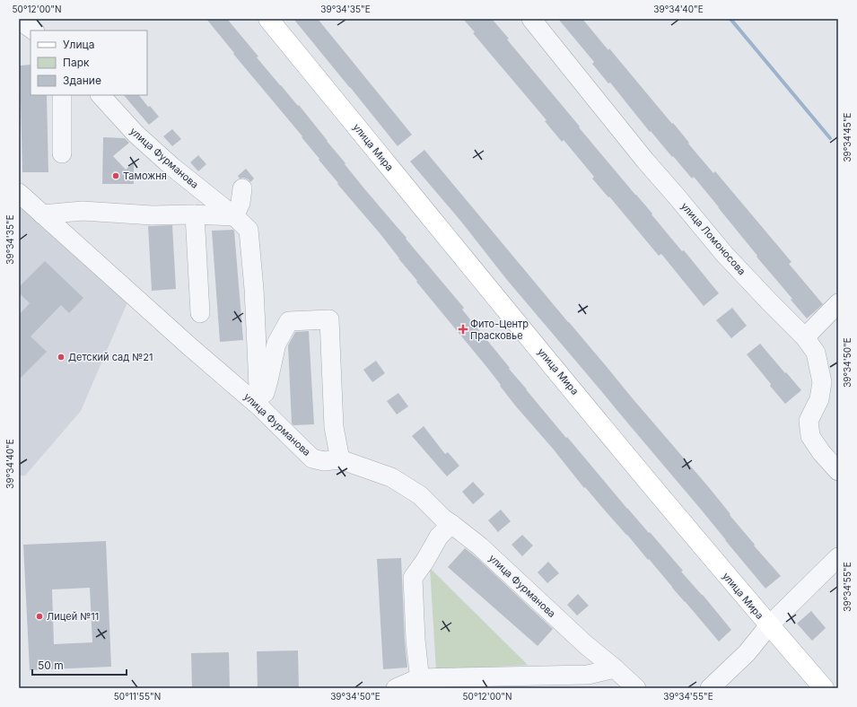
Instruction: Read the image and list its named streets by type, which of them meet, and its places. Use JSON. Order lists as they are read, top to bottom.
{
  "streets": {
    "main road": ["улица Мира"],
    "street": ["улица Фурманова", "улица Ломоносова"]
  },
  "places": {
    "other": ["Таможня", "Детский сад №21", "Лицей №11"],
    "health": ["Фито-Центр Прасковье"]
  },
  "legend": ["Улица", "Парк", "Здание"],
  "scale_bar": "50 m",
  "coordinates": [
    "50°12'00\"N",
    "39°34'35\"E",
    "39°34'40\"E",
    "39°34'45\"E",
    "39°34'50\"E",
    "39°34'55\"E",
    "50°11'55\"N"
  ]
}
